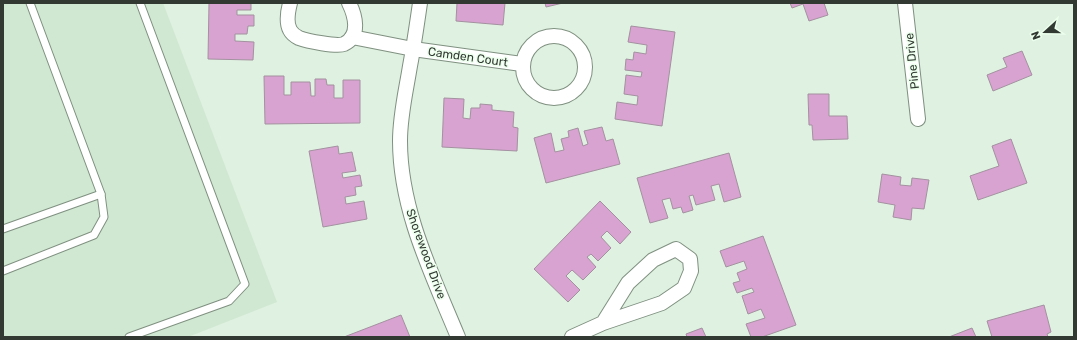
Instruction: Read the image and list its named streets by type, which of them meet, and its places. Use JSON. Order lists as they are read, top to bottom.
{
  "streets": {
    "street": ["Camden Court", "Pine Drive", "Shorewood Drive"]
  },
  "crossings": [
    ["Camden Court", "Shorewood Drive"]
  ],
  "north": "left"
}
